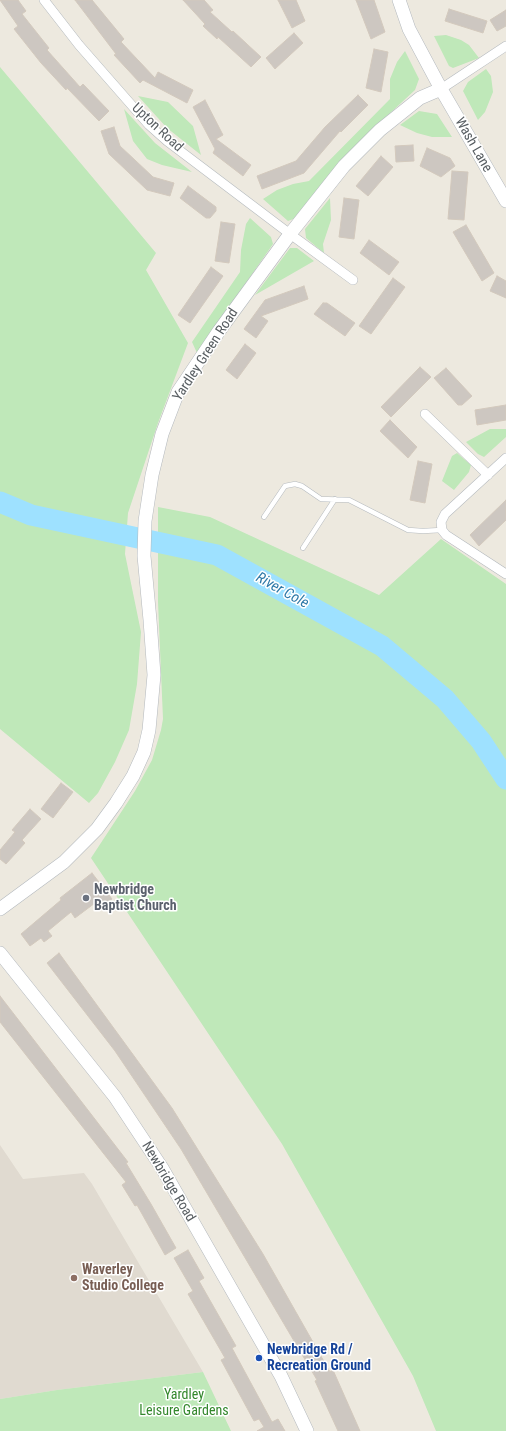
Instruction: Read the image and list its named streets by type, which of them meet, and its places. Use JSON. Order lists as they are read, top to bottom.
{
  "streets": {
    "street": [
      "Upton Road",
      "Wash Lane",
      "Yardley Green Road",
      "Newbridge Road"
    ]
  },
  "crossings": [
    ["Upton Road", "Yardley Green Road"],
    ["Wash Lane", "Yardley Green Road"]
  ],
  "water": ["River Cole"],
  "parks": ["Yardley Leisure Gardens"],
  "places": ["Newbridge Baptist Church", "Waverley Studio College", "Newbridge Rd / Recreation Ground"]
}
